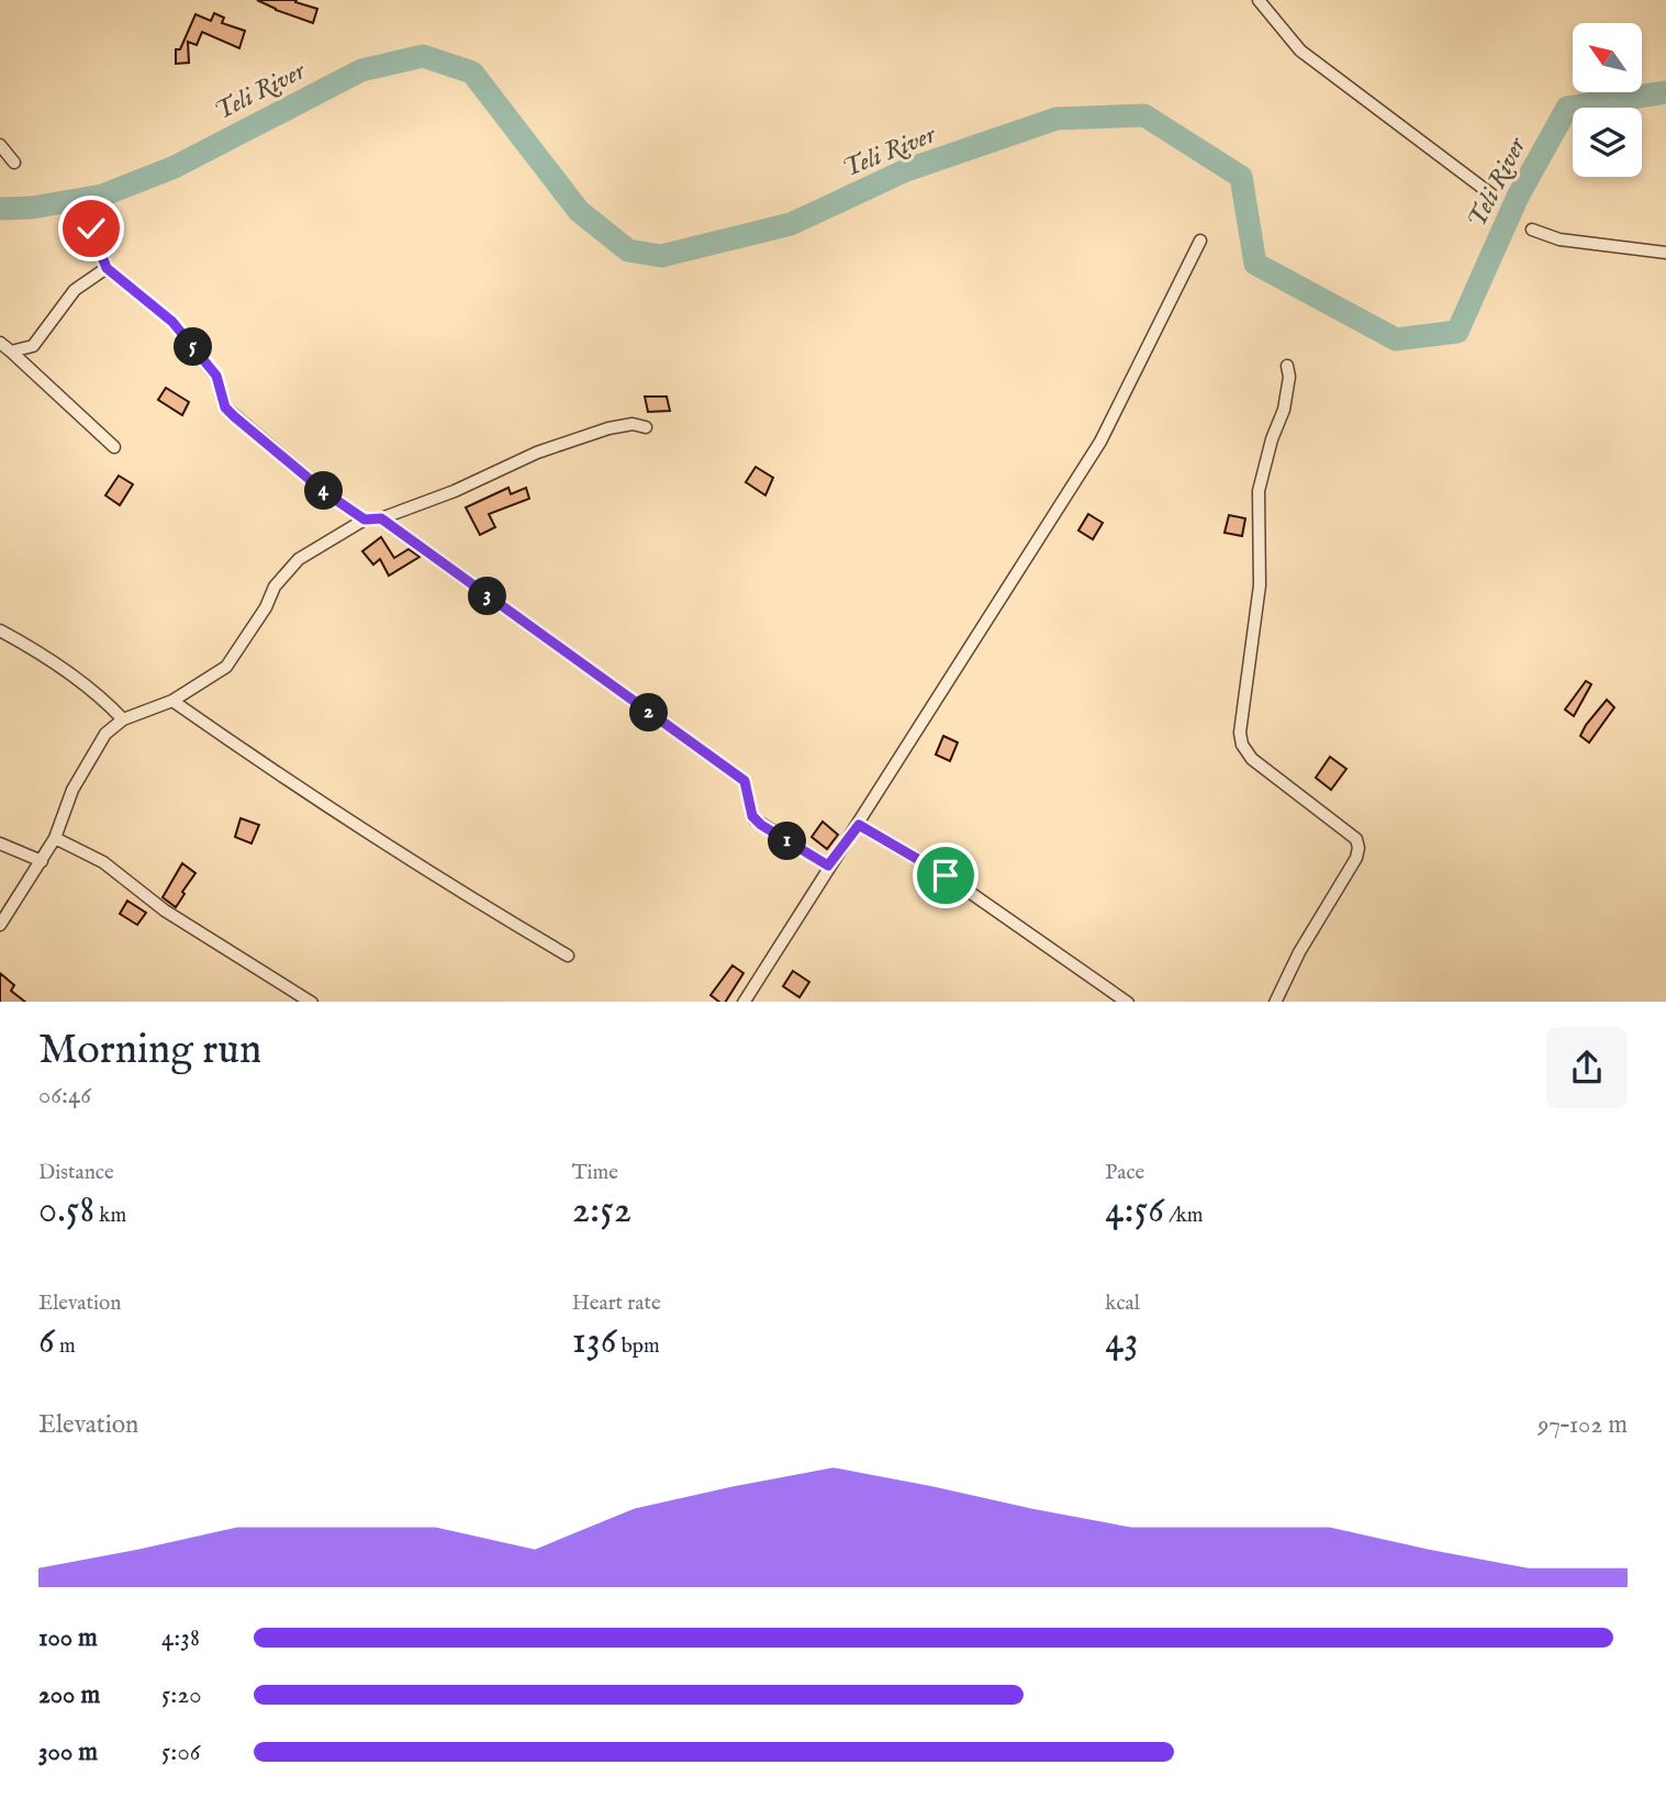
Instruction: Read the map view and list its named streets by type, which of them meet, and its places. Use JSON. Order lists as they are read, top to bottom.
{
  "water": ["Teli River"],
  "north": "top left",
  "page": {
    "pins": [
      "5",
      "4",
      "3",
      "2",
      "1"
    ],
    "heading": ["Morning run", "06:46"],
    "stats": [
      ["Distance", "0.58 km"],
      ["Time", "2:52"],
      ["Pace", "4:56 /km"],
      ["Elevation", "6 m"],
      ["Heart rate", "136 bpm"],
      ["kcal", "43"]
    ],
    "chart": ["Elevation", "97–102 m"],
    "list": [
      {
        "name": "100 m",
        "note": "4:38"
      },
      {
        "name": "200 m",
        "note": "5:20"
      },
      {
        "name": "300 m",
        "note": "5:06"
      }
    ]
  }
}
